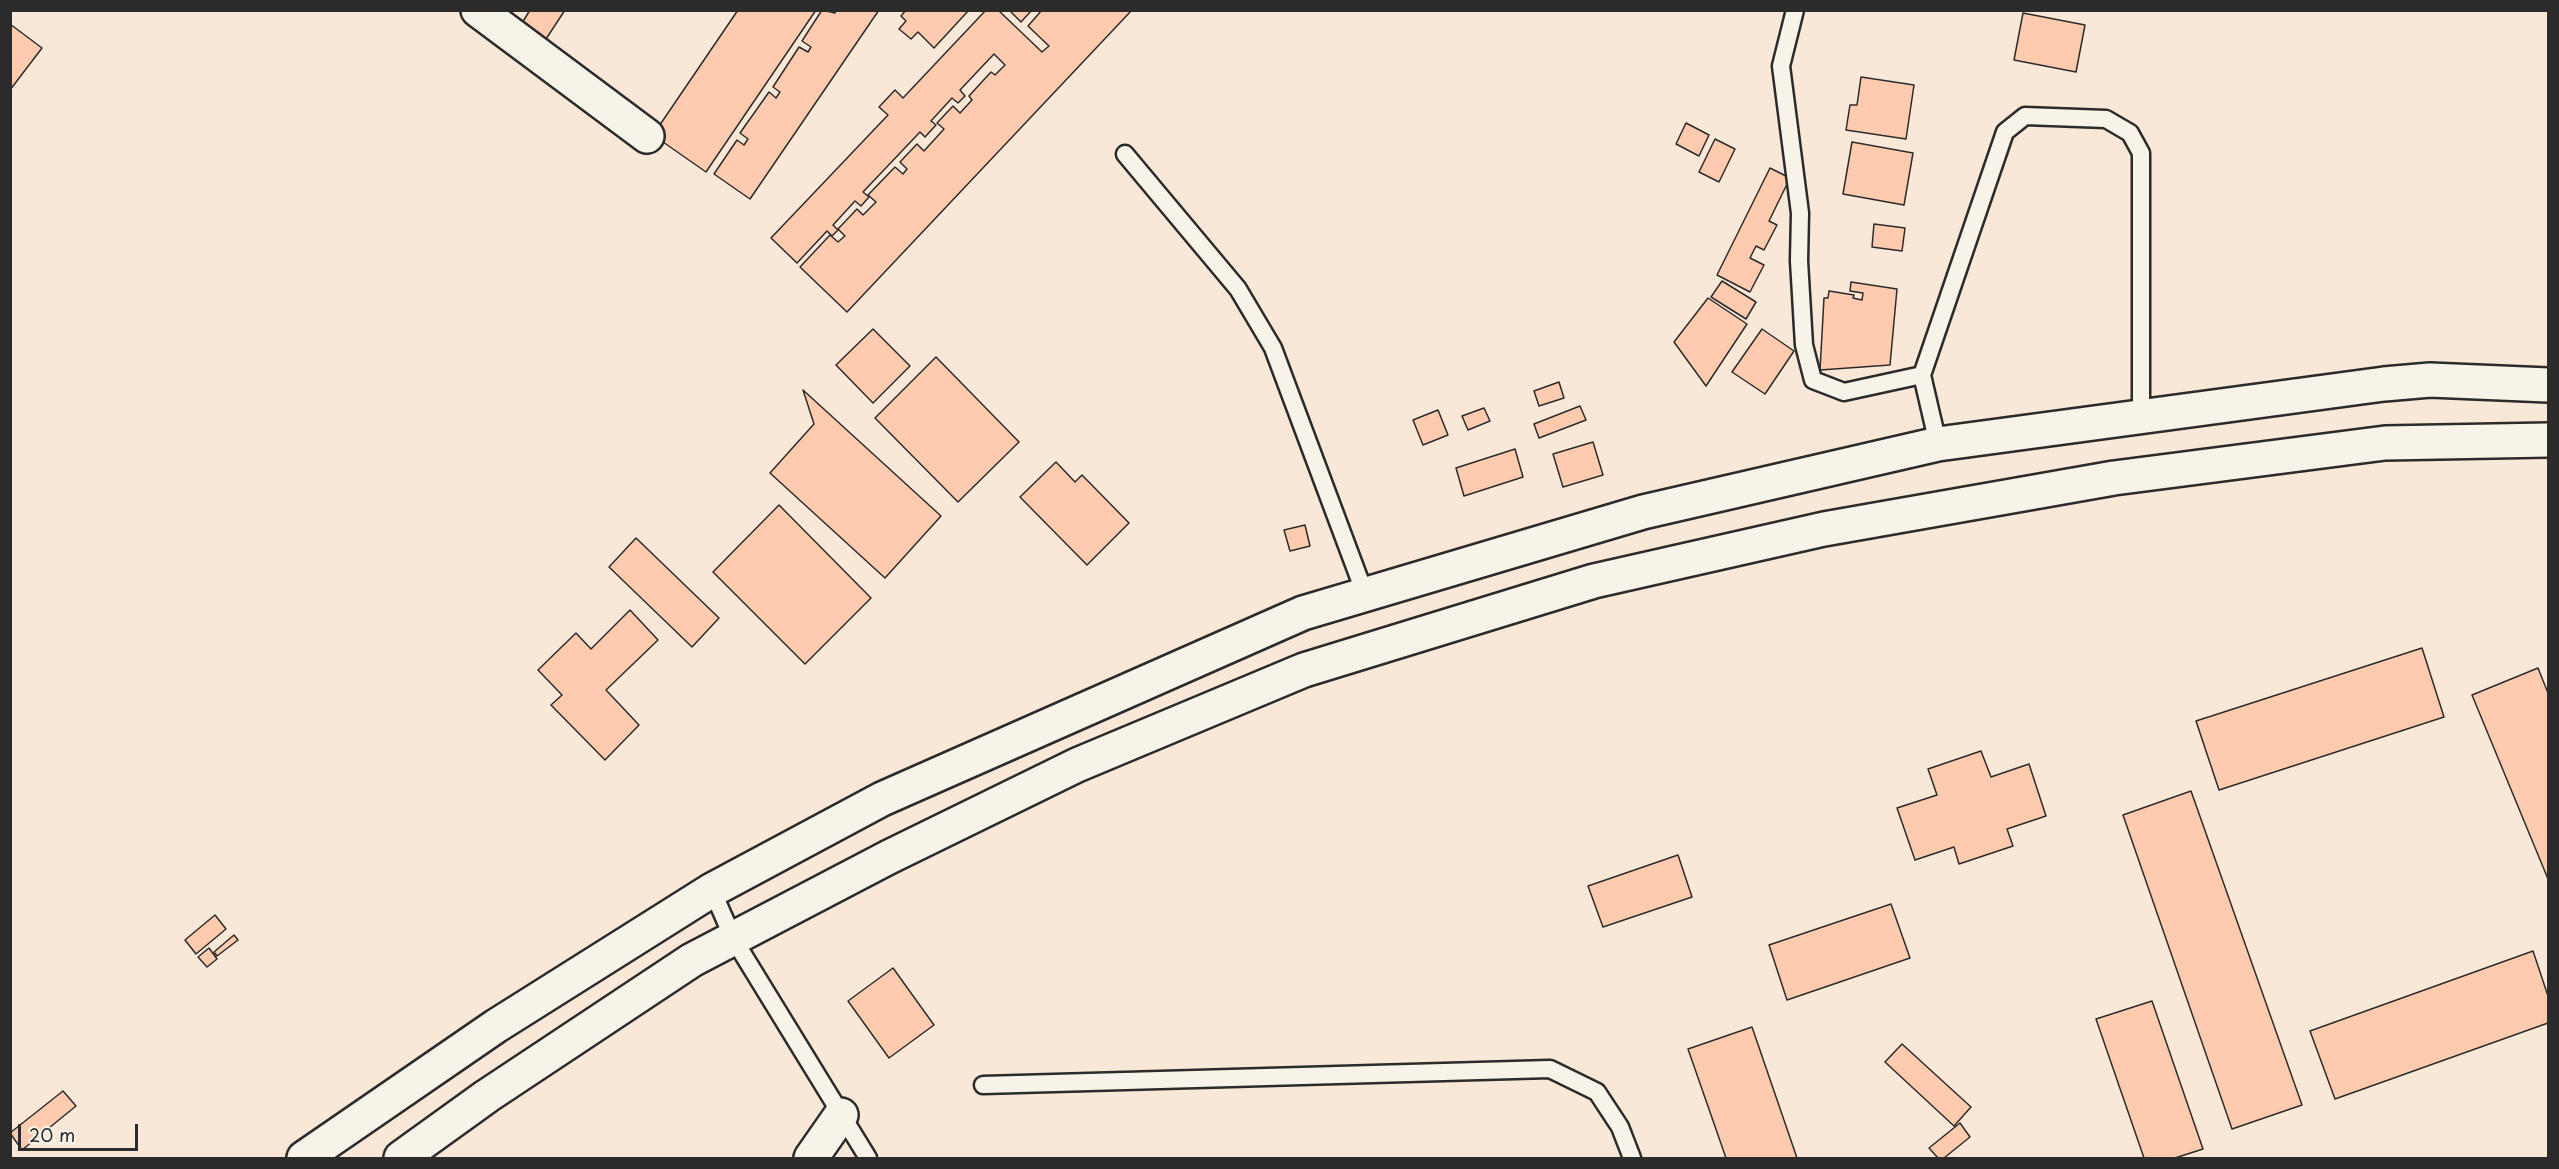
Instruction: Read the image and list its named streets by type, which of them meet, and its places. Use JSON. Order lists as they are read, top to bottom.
{
  "scale_bar": "20 m"
}
